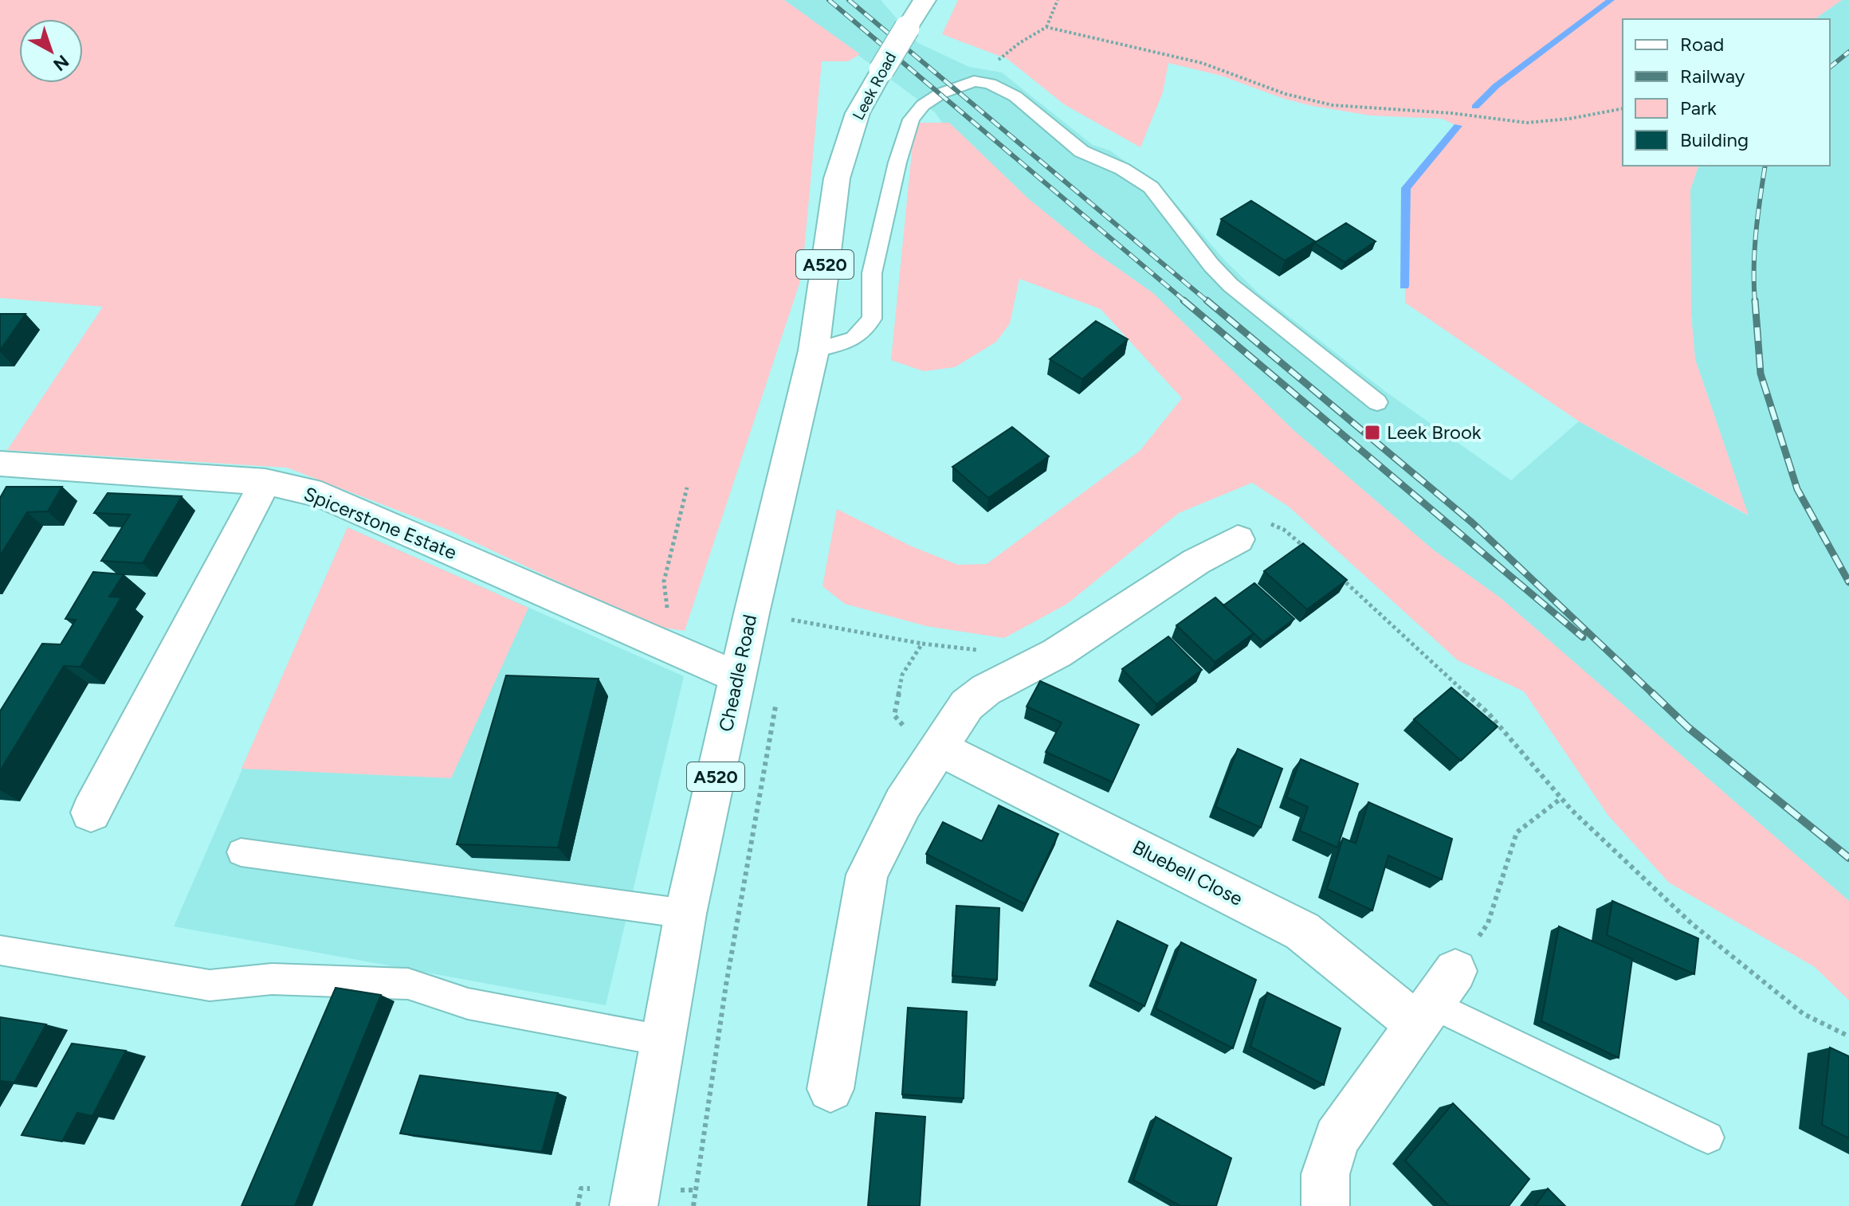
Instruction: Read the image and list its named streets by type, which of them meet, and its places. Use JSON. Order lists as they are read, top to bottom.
{
  "streets": {
    "main road": [
      "Leek Road",
      "A520",
      "Spicerstone Estate",
      "Cheadle Road",
      "Bluebell Close"
    ]
  },
  "crossings": [
    ["Leek Road", "Cheadle Road"],
    ["Spicerstone Estate", "Cheadle Road"]
  ],
  "places": {
    "transit": ["Leek Brook"]
  },
  "legend": [
    "Road",
    "Railway",
    "Park",
    "Building"
  ],
  "north": "bottom right"
}
